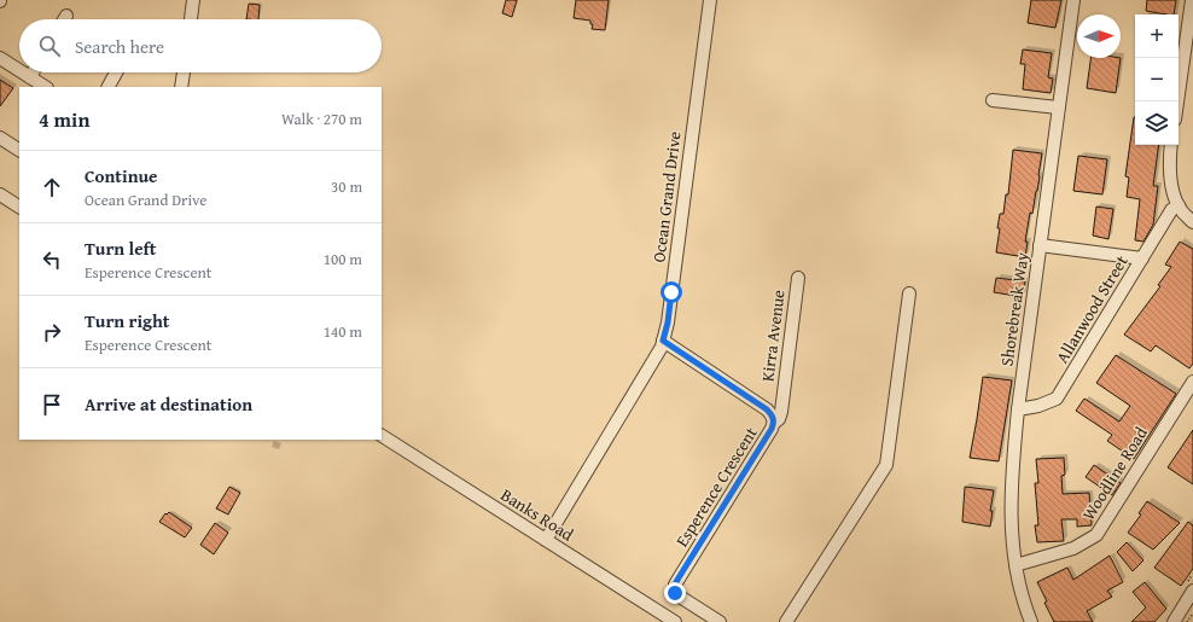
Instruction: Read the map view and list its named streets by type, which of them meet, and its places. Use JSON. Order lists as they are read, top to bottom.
{
  "streets": {
    "street": [
      "Ocean Grand Drive",
      "Shorebreak Way",
      "Allanwood Street",
      "Kirra Avenue",
      "Woodline Road",
      "Esperence Crescent",
      "Banks Road"
    ]
  },
  "crossings": [
    ["Ocean Grand Drive", "Esperence Crescent"],
    ["Ocean Grand Drive", "Banks Road"],
    ["Shorebreak Way", "Allanwood Street"],
    ["Shorebreak Way", "Woodline Road"],
    ["Kirra Avenue", "Esperence Crescent"]
  ],
  "north": "right",
  "page": {
    "map_buttons": ["+", "−"],
    "search": "Search here",
    "heading": ["4 min", "Walk · 270 m"],
    "list": [
      ["Continue", "Ocean Grand Drive", "30 m"],
      ["Turn left", "Esperence Crescent", "100 m"],
      ["Turn right", "Esperence Crescent", "140 m"],
      "Arrive at destination"
    ]
  }
}
